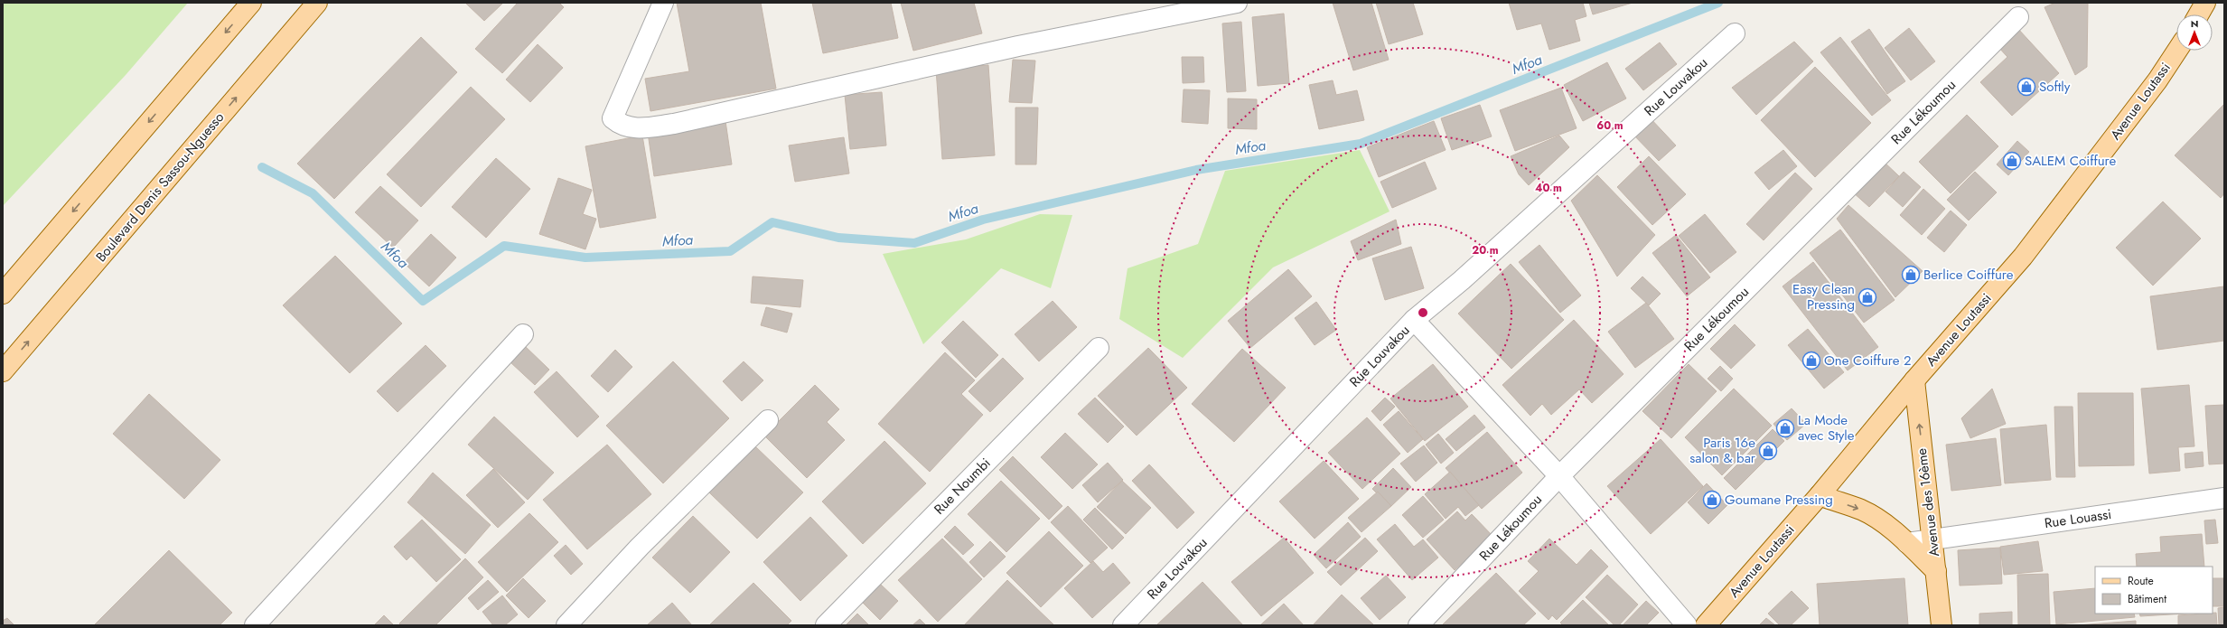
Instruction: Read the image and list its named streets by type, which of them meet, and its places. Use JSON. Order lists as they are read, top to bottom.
{
  "streets": {
    "main road": ["Avenue Loutassi", "Boulevard Denis Sassou-Nguesso", "Avenue des 16ème"],
    "street": [
      "Rue Louvakou",
      "Rue Lékoumou",
      "Rue Noumbi",
      "Rue Louassi"
    ]
  },
  "crossings": [
    ["Avenue Loutassi", "Avenue des 16ème"],
    ["Avenue des 16ème", "Rue Louassi"]
  ],
  "one_way": ["Avenue des 16ème"],
  "water": ["Mfoa"],
  "places": {
    "shop": [
      "Softly",
      "SALEM Coiffure",
      "Berlice Coiffure",
      "Easy Clean Pressing",
      "One Coiffure 2",
      "La Mode avec Style",
      "Paris 16e salon & bar",
      "Goumane Pressing"
    ]
  },
  "legend": ["Route", "Bâtiment"],
  "north": "top",
  "rings": ["60 m", "40 m", "20 m"]
}
